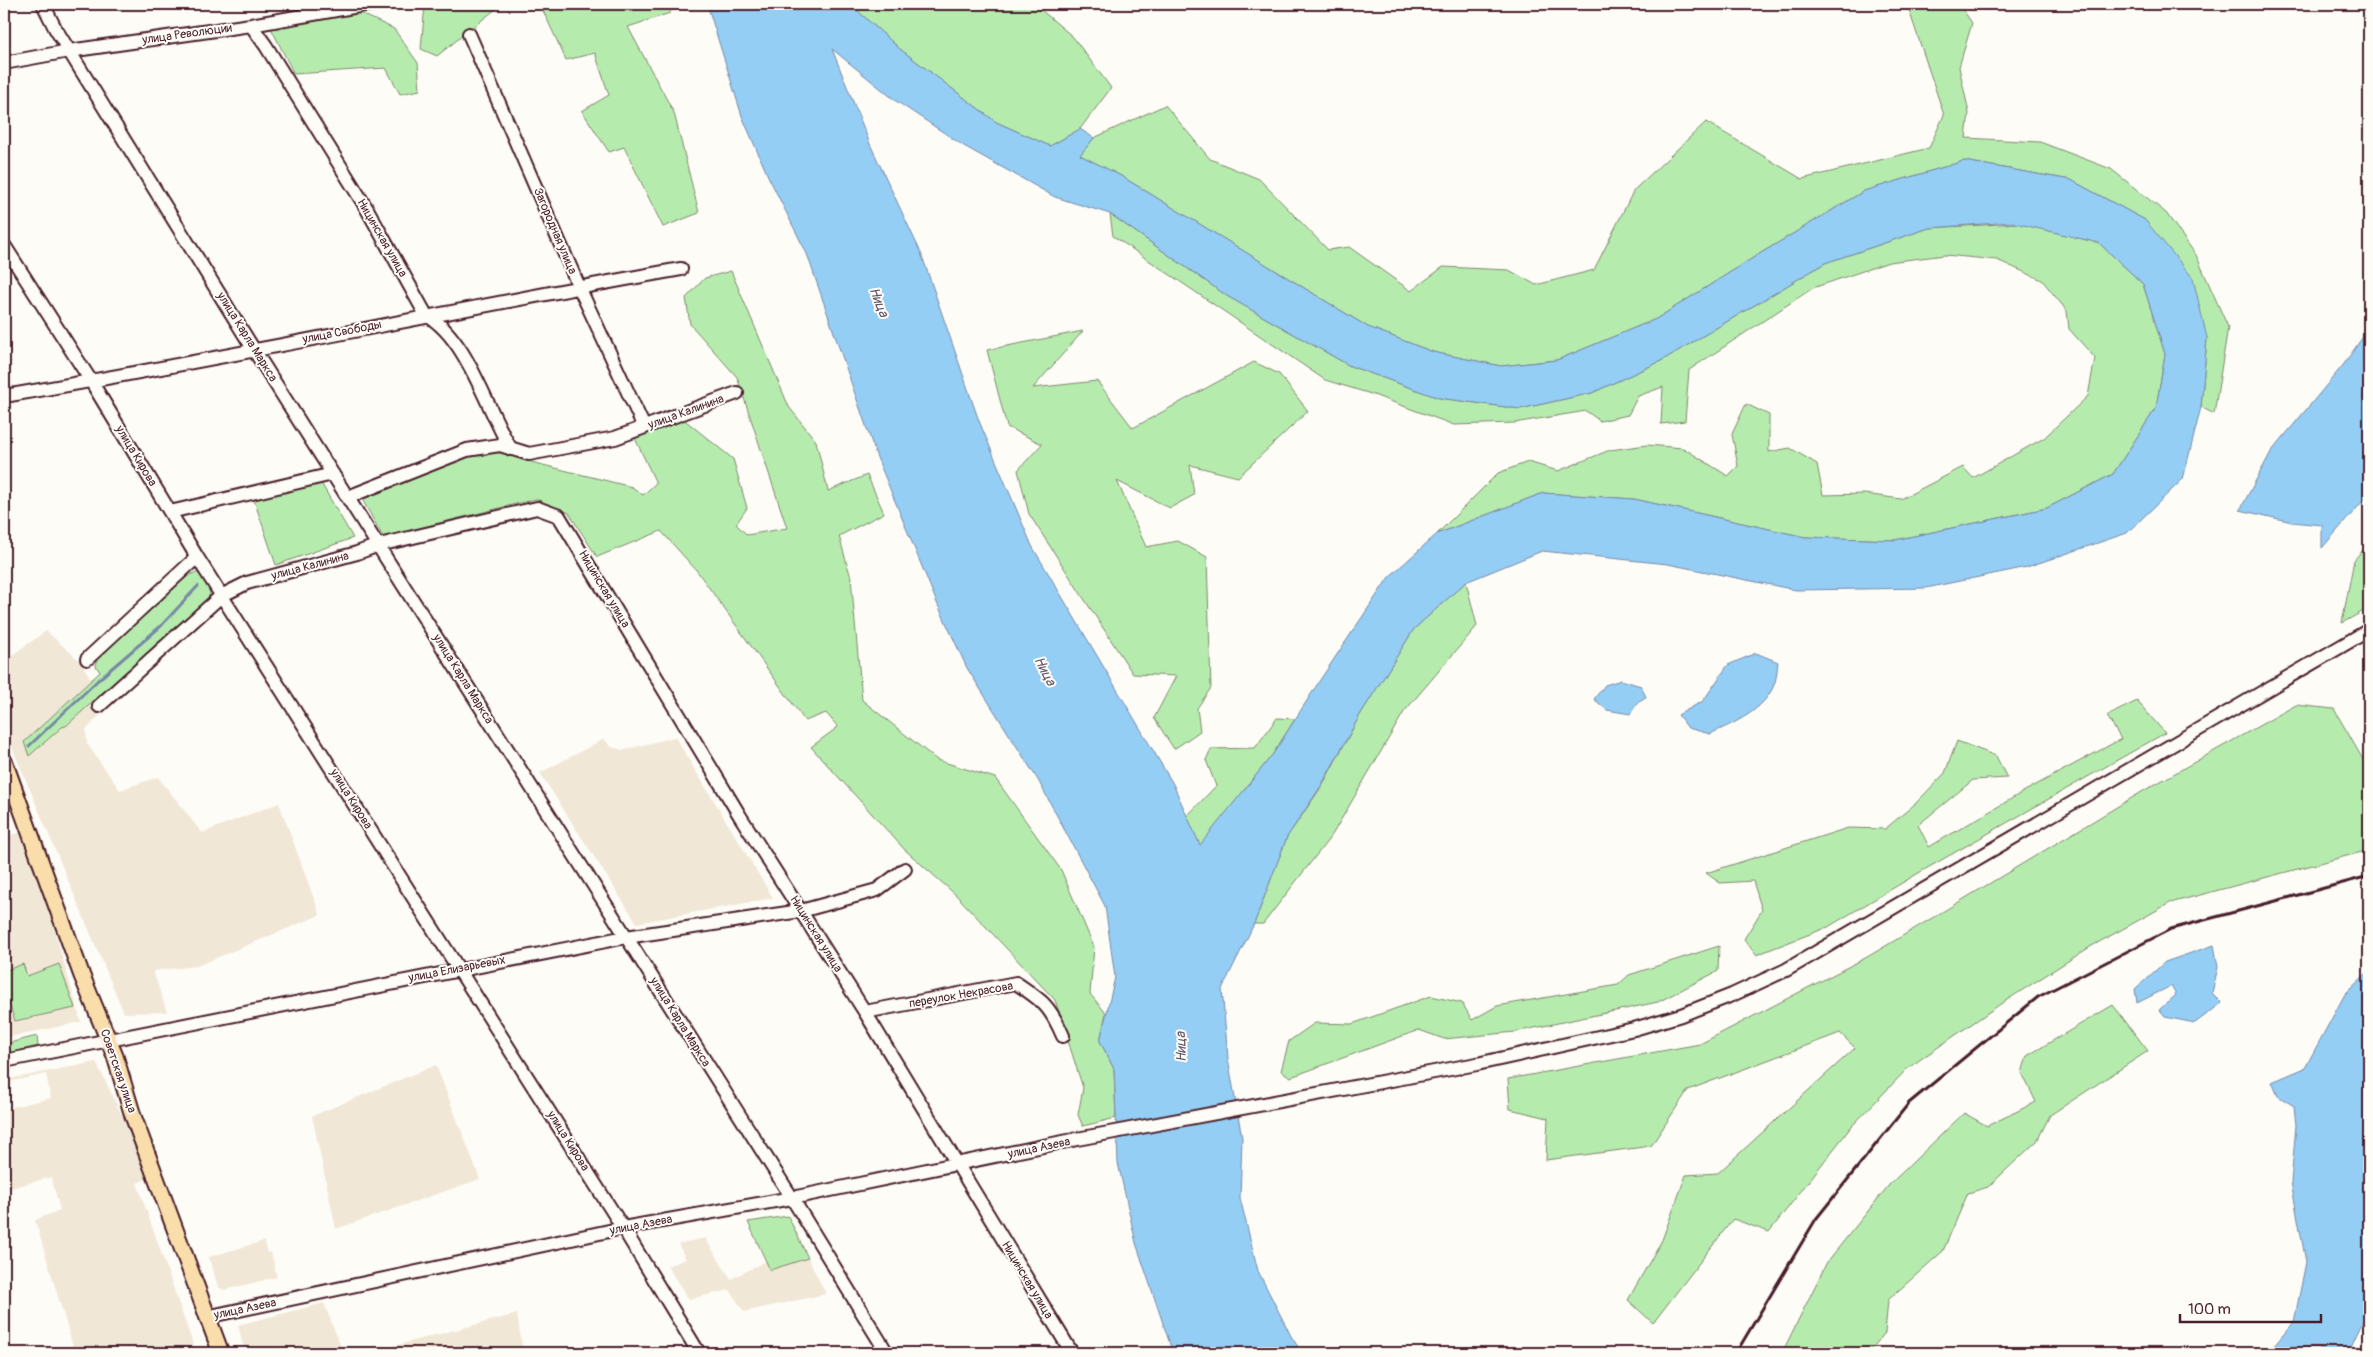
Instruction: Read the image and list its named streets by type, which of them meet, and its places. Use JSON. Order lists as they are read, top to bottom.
{
  "streets": {
    "main road": ["Советская улица"],
    "street": [
      "улица Революции",
      "Загородная улица",
      "Ницинская улица",
      "улица Свободы",
      "улица Карла Маркса",
      "улица Калинина",
      "улица Кирова",
      "улица Елизарьевых",
      "переулок Некрасова",
      "улица Азева"
    ]
  },
  "crossings": [
    ["улица Революции", "Ницинская улица"],
    ["улица Революции", "улица Карла Маркса"],
    ["Загородная улица", "улица Свободы"],
    ["Загородная улица", "улица Калинина"],
    ["Ницинская улица", "улица Свободы"],
    ["Ницинская улица", "улица Калинина"],
    ["Ницинская улица", "улица Елизарьевых"],
    ["Ницинская улица", "переулок Некрасова"],
    ["Ницинская улица", "улица Азева"],
    ["улица Свободы", "улица Карла Маркса"],
    ["улица Свободы", "улица Кирова"],
    ["улица Карла Маркса", "улица Калинина"],
    ["улица Карла Маркса", "улица Елизарьевых"],
    ["улица Карла Маркса", "улица Азева"],
    ["улица Калинина", "улица Кирова"],
    ["улица Кирова", "улица Елизарьевых"],
    ["улица Кирова", "улица Азева"],
    ["улица Елизарьевых", "Советская улица"],
    ["Советская улица", "улица Азева"]
  ],
  "water": ["Ница"],
  "scale_bar": "100 m"
}
